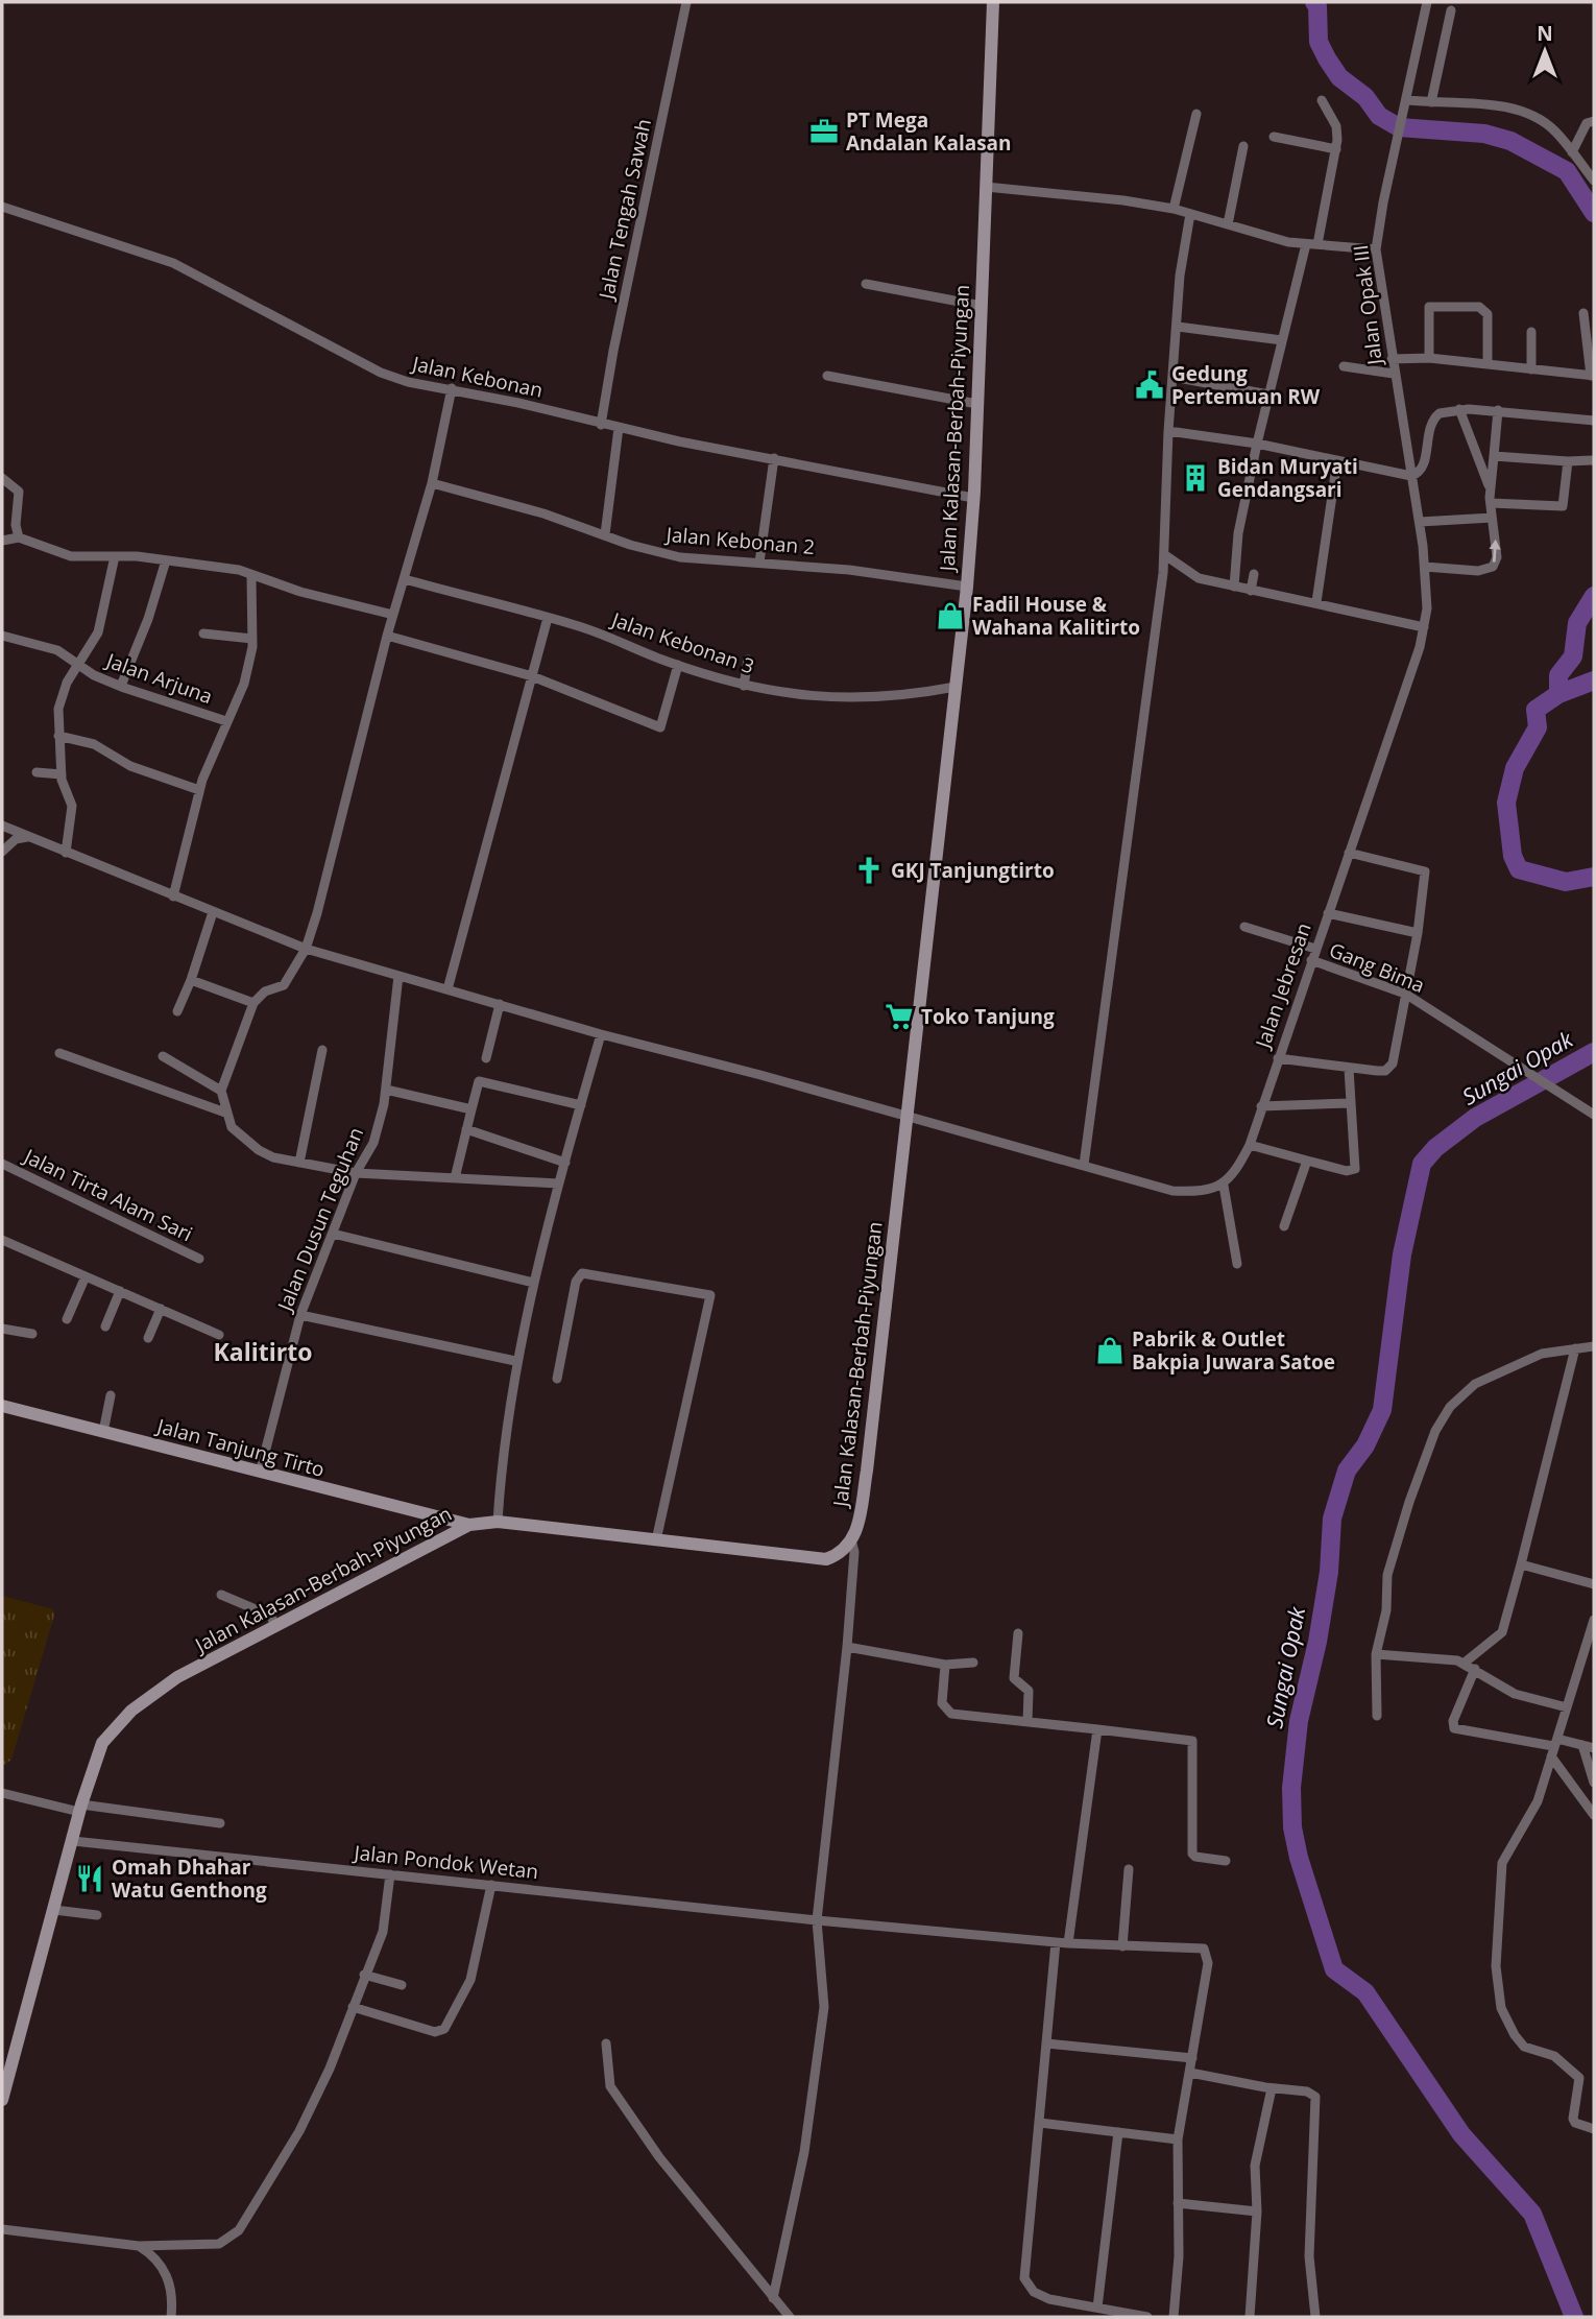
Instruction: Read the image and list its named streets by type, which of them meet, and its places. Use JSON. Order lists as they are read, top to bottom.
{
  "streets": {
    "street": [
      "Jalan Tengah Sawah",
      "Jalan Opak III",
      "Jalan Kebonan",
      "Jalan Kalasan-Berbah-Piyungan",
      "Jalan Kebonan 2",
      "Jalan Kebonan 3",
      "Jalan Arjuna",
      "Gang Bima",
      "Jalan Jebresan",
      "Jalan Tirta Alam Sari",
      "Jalan Dusun Teguhan",
      "Jalan Tanjung Tirto",
      "Jalan Pondok Wetan"
    ]
  },
  "crossings": [
    ["Jalan Tengah Sawah", "Jalan Kebonan"],
    ["Jalan Opak III", "Jalan Jebresan"],
    ["Jalan Kebonan", "Jalan Kalasan-Berbah-Piyungan"],
    ["Jalan Kalasan-Berbah-Piyungan", "Jalan Kebonan 2"],
    ["Jalan Kalasan-Berbah-Piyungan", "Jalan Kebonan 3"],
    ["Jalan Kalasan-Berbah-Piyungan", "Jalan Tanjung Tirto"],
    ["Jalan Kalasan-Berbah-Piyungan", "Jalan Pondok Wetan"],
    ["Gang Bima", "Jalan Jebresan"],
    ["Jalan Dusun Teguhan", "Jalan Tanjung Tirto"]
  ],
  "districts": ["Kalitirto"],
  "water": ["Sungai Opak"],
  "places": {
    "office": ["PT Mega Andalan Kalasan"],
    "public building": ["Gedung Pertemuan RW"],
    "building": ["Bidan Muryati Gendangsari"],
    "shop": ["Fadil House & Wahana Kalitirto", "Pabrik & Outlet Bakpia Juwara Satoe"],
    "church": ["GKJ Tanjungtirto"],
    "supermarket": ["Toko Tanjung"],
    "restaurant": ["Omah Dhahar Watu Genthong"]
  },
  "north": "top"
}
